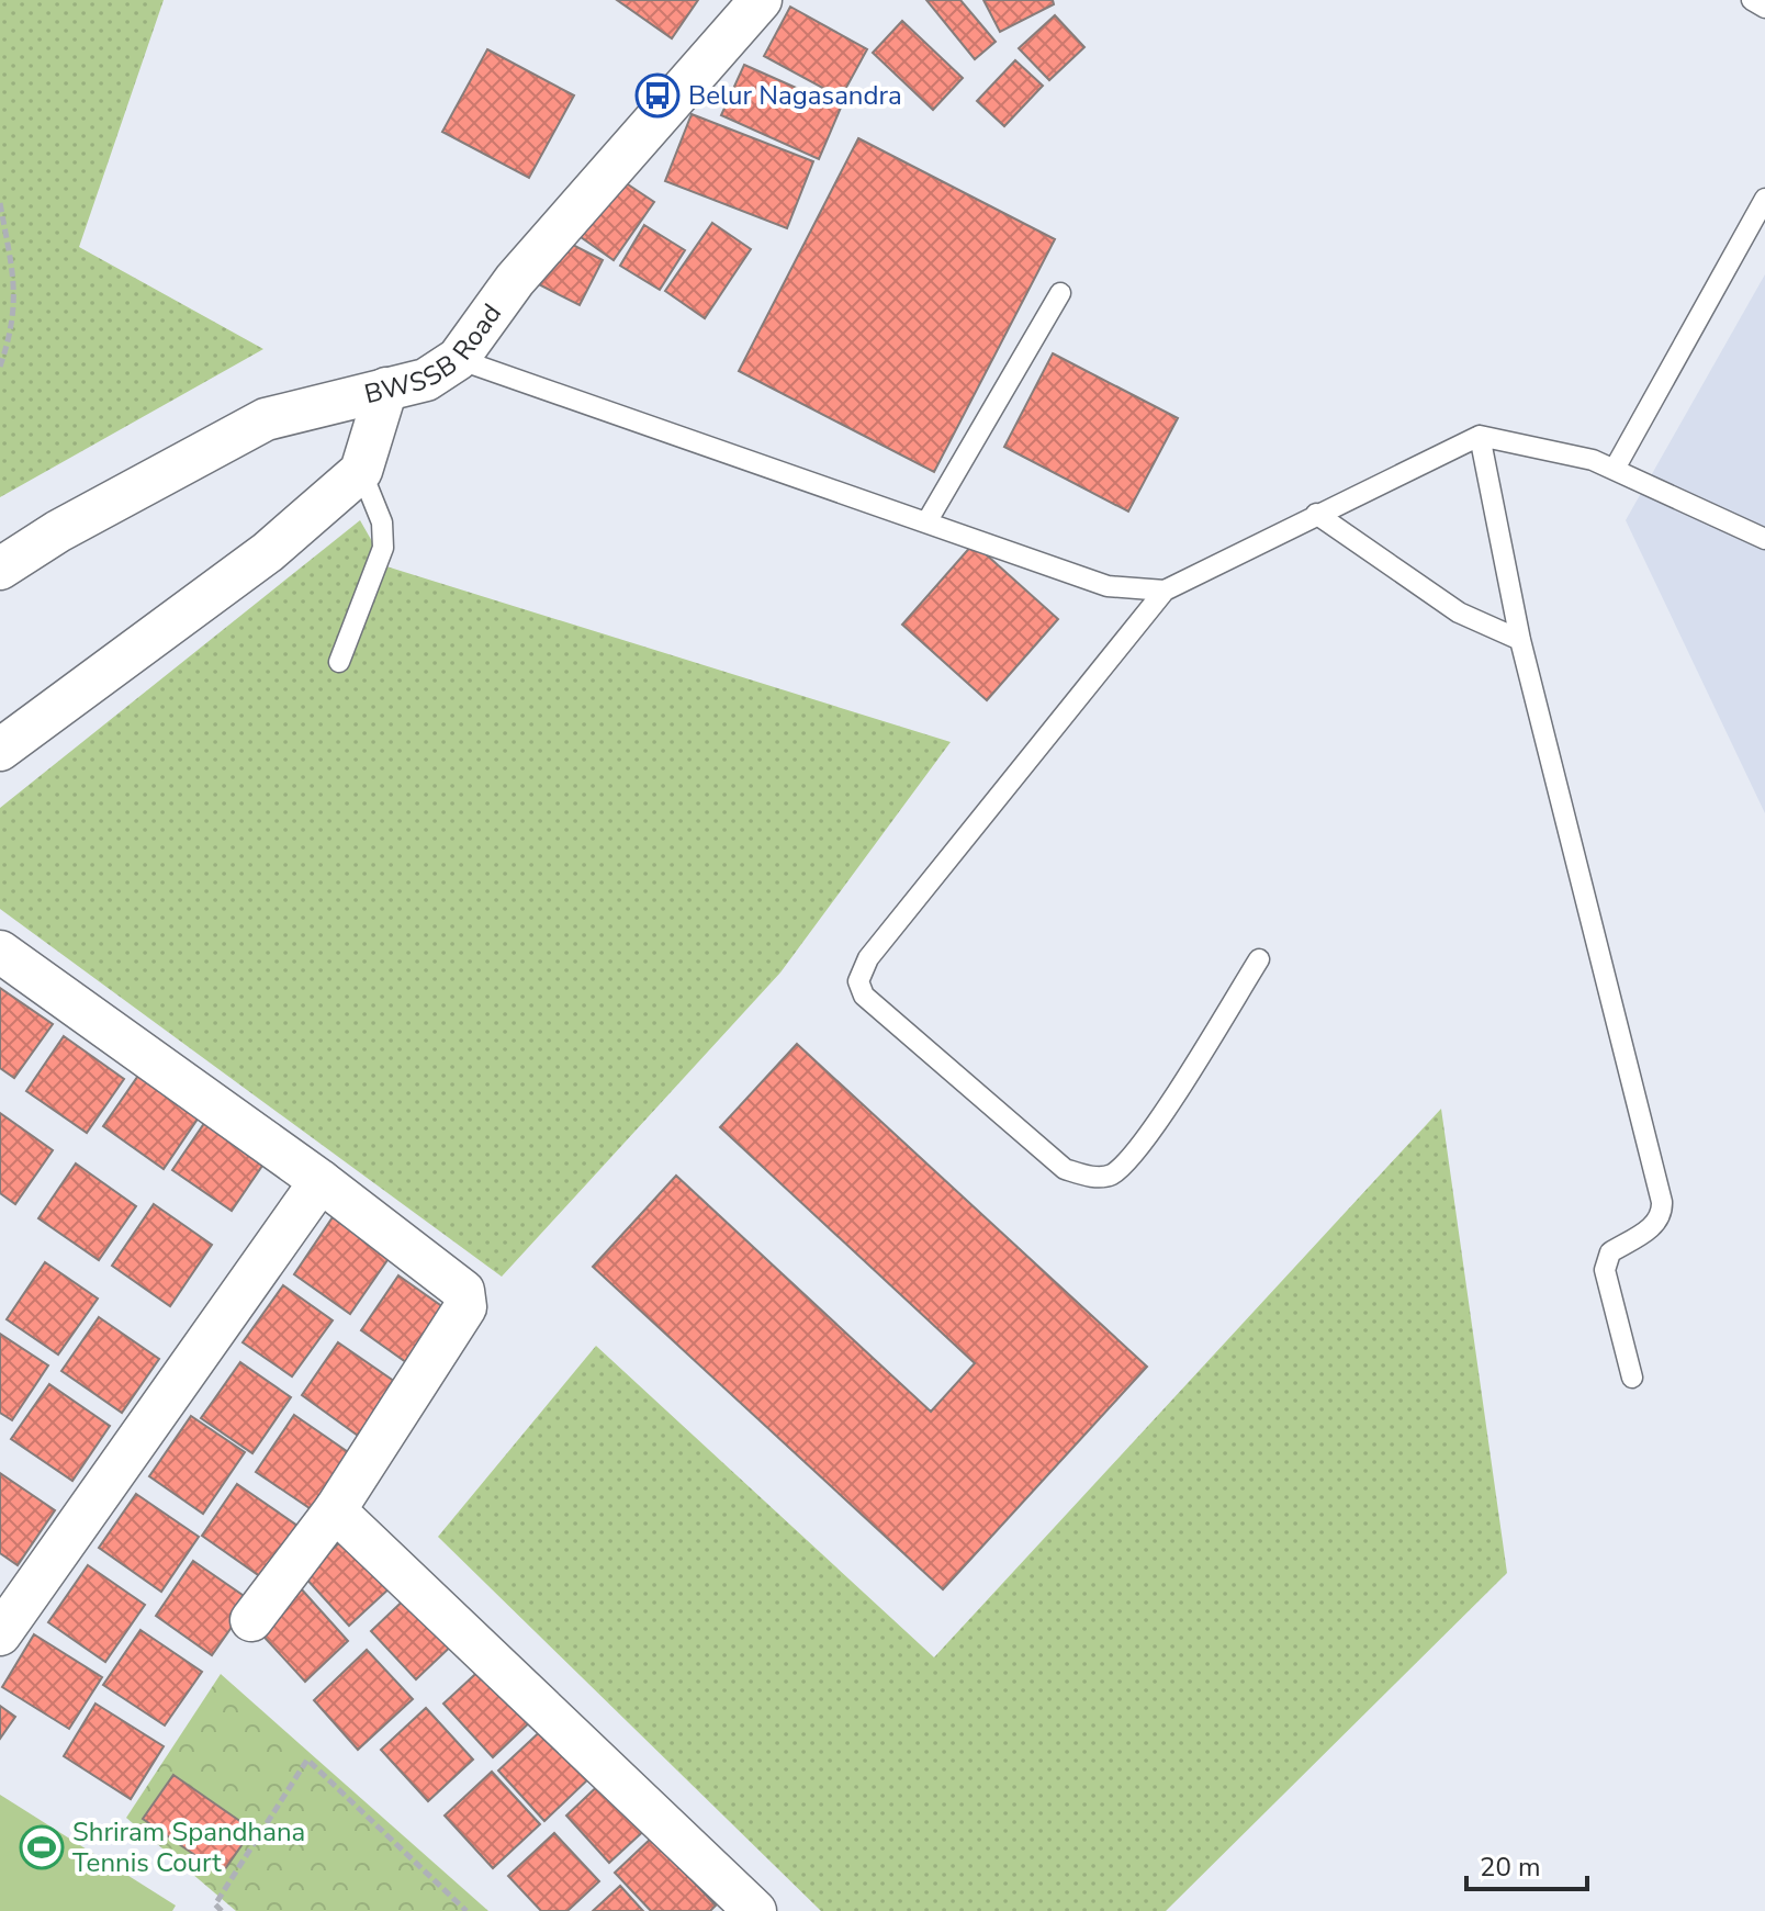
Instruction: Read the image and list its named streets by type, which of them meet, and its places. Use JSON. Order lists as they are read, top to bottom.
{
  "streets": {
    "street": ["BWSSB Road"]
  },
  "places": {
    "bus stop": ["Belur Nagasandra"],
    "sports": ["Shriram Spandhana Tennis Court"]
  },
  "scale_bar": "20 m"
}
